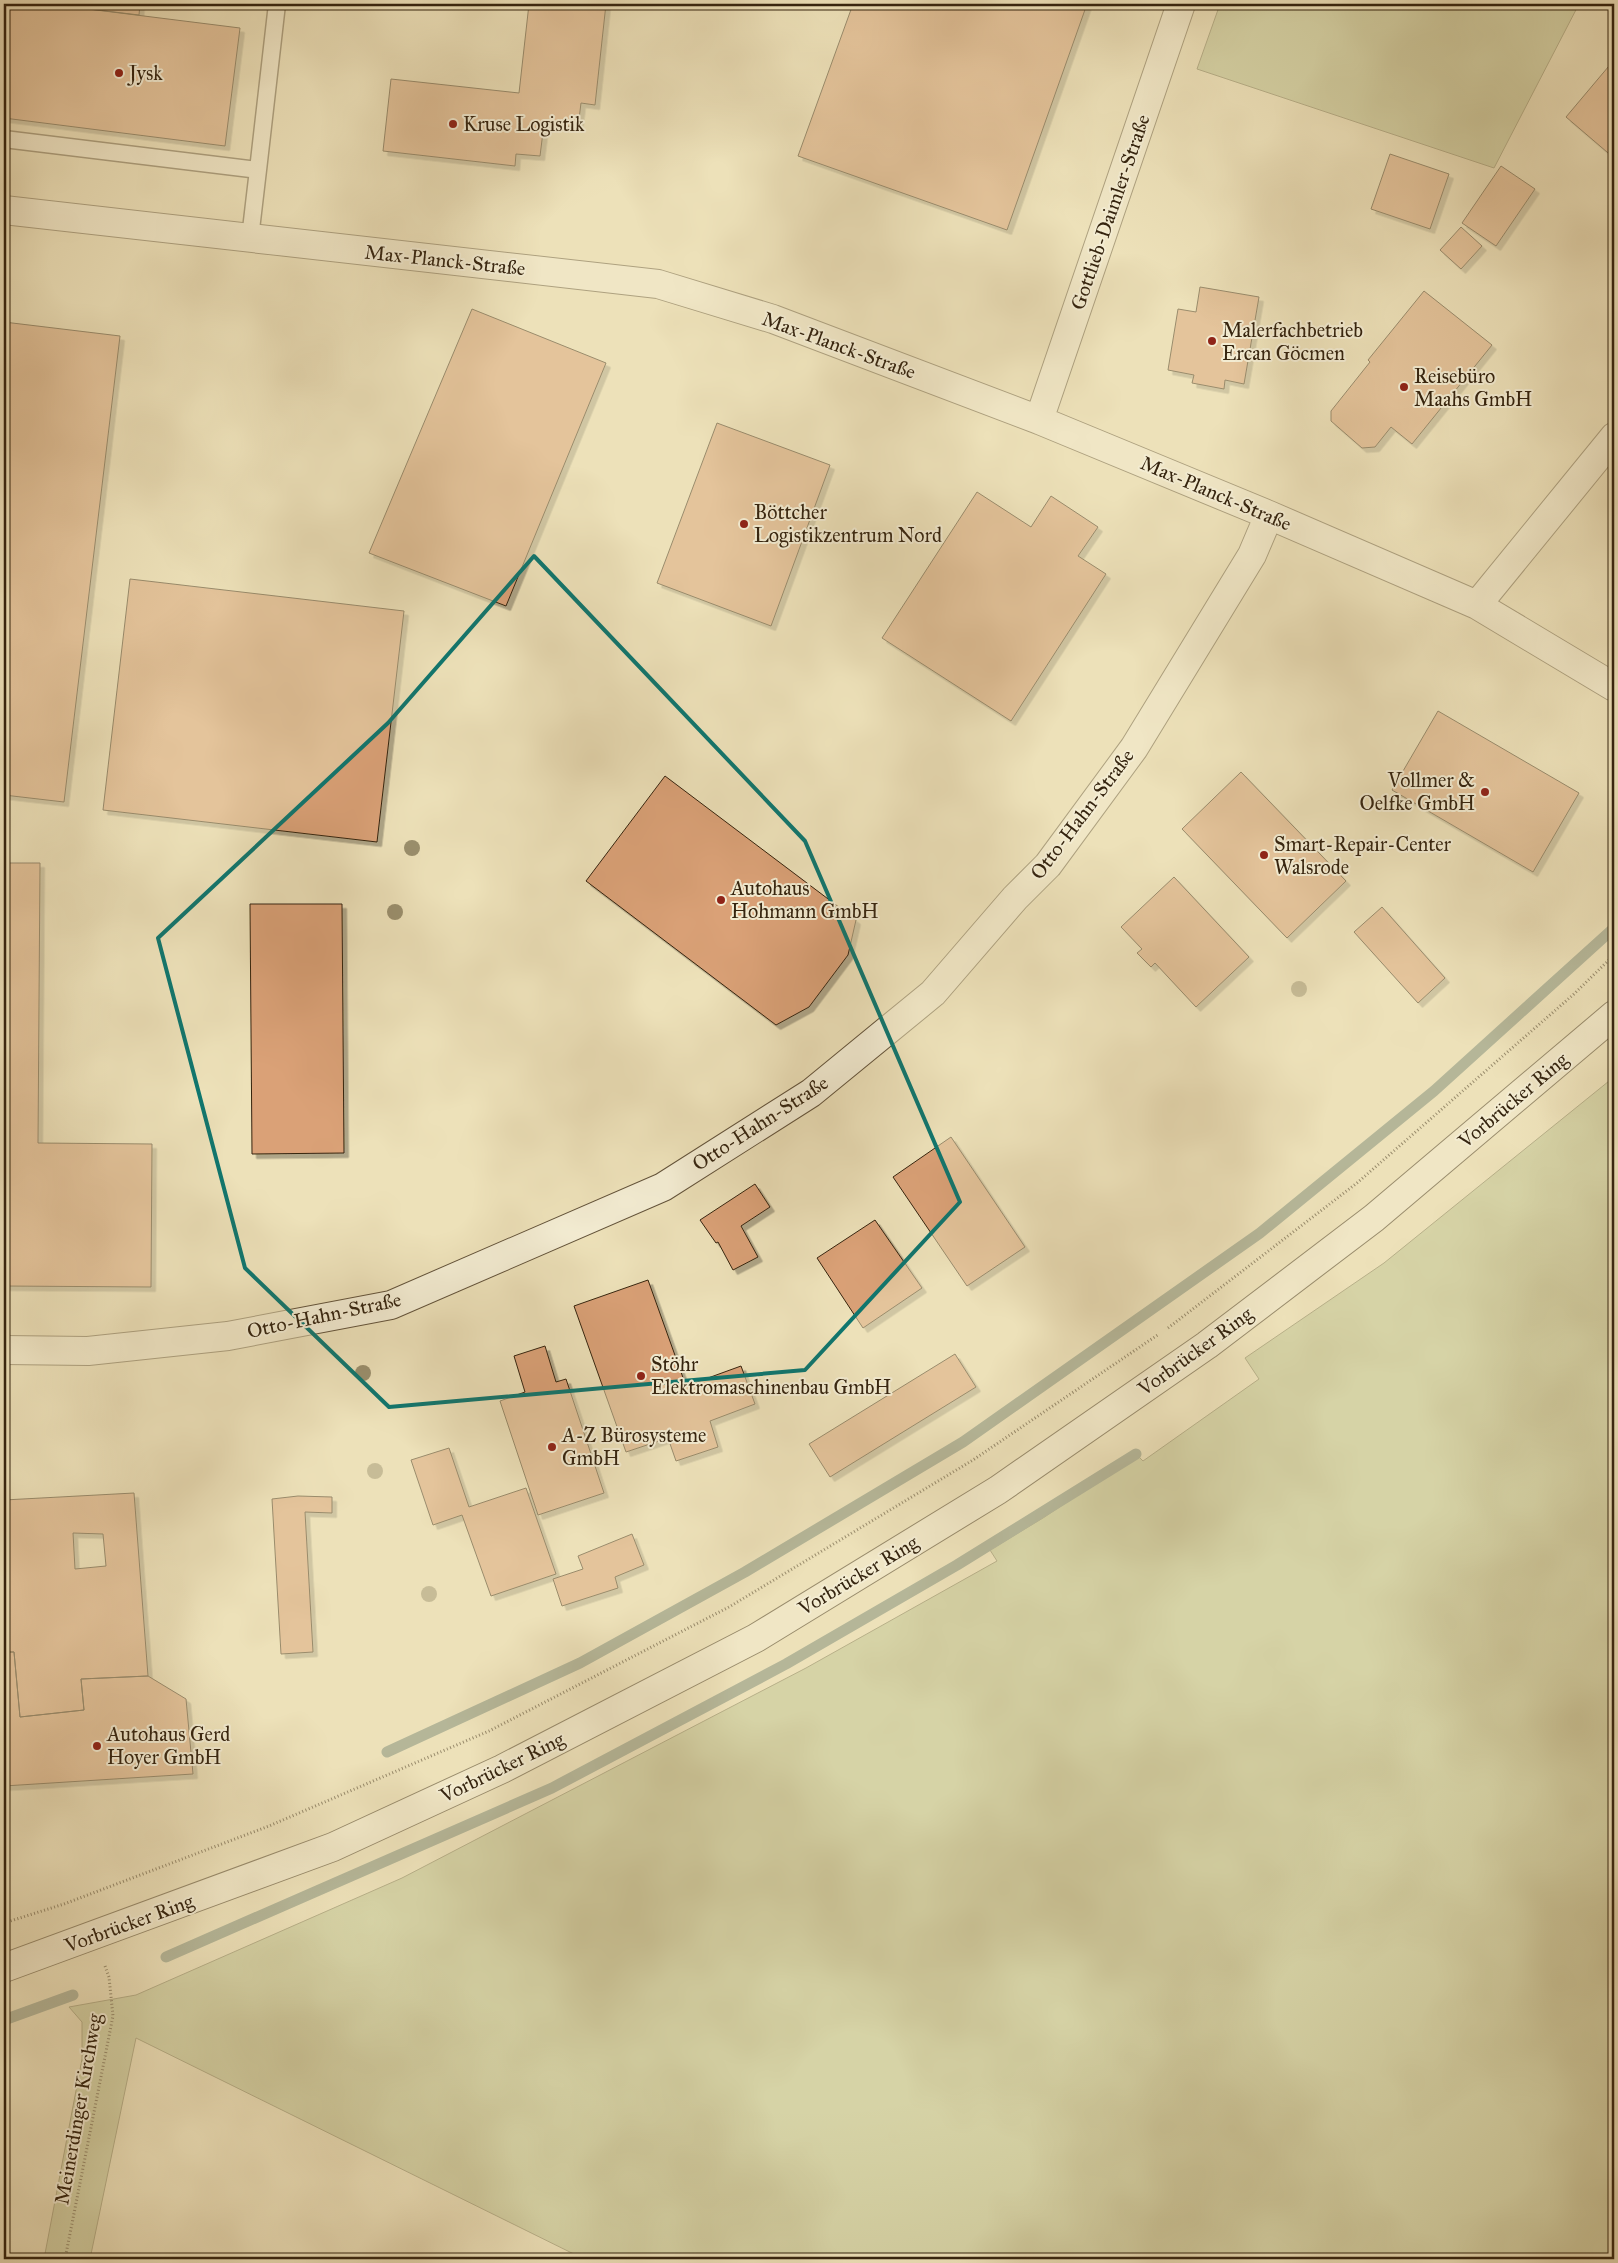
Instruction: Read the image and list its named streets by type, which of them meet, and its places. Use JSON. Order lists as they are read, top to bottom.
{
  "streets": {
    "street": [
      "Gottlieb-Daimler-Straße",
      "Max-Planck-Straße",
      "Otto-Hahn-Straße",
      "Vorbrücker Ring"
    ],
    "path": ["Meinerdinger Kirchweg"]
  },
  "crossings": [
    ["Gottlieb-Daimler-Straße", "Max-Planck-Straße"],
    ["Max-Planck-Straße", "Otto-Hahn-Straße"],
    ["Vorbrücker Ring", "Meinerdinger Kirchweg"]
  ],
  "places": [
    "Jysk",
    "Kruse Logistik",
    "Malerfachbetrieb Ercan Göcmen",
    "Reisebüro Maahs GmbH",
    "Böttcher Logistikzentrum Nord",
    "Vollmer & Oelfke GmbH",
    "Smart-Repair-Center Walsrode",
    "Autohaus Hohmann GmbH",
    "Stöhr Elektromaschinenbau GmbH",
    "A-Z Bürosysteme GmbH",
    "Autohaus Gerd Hoyer GmbH"
  ]
}
